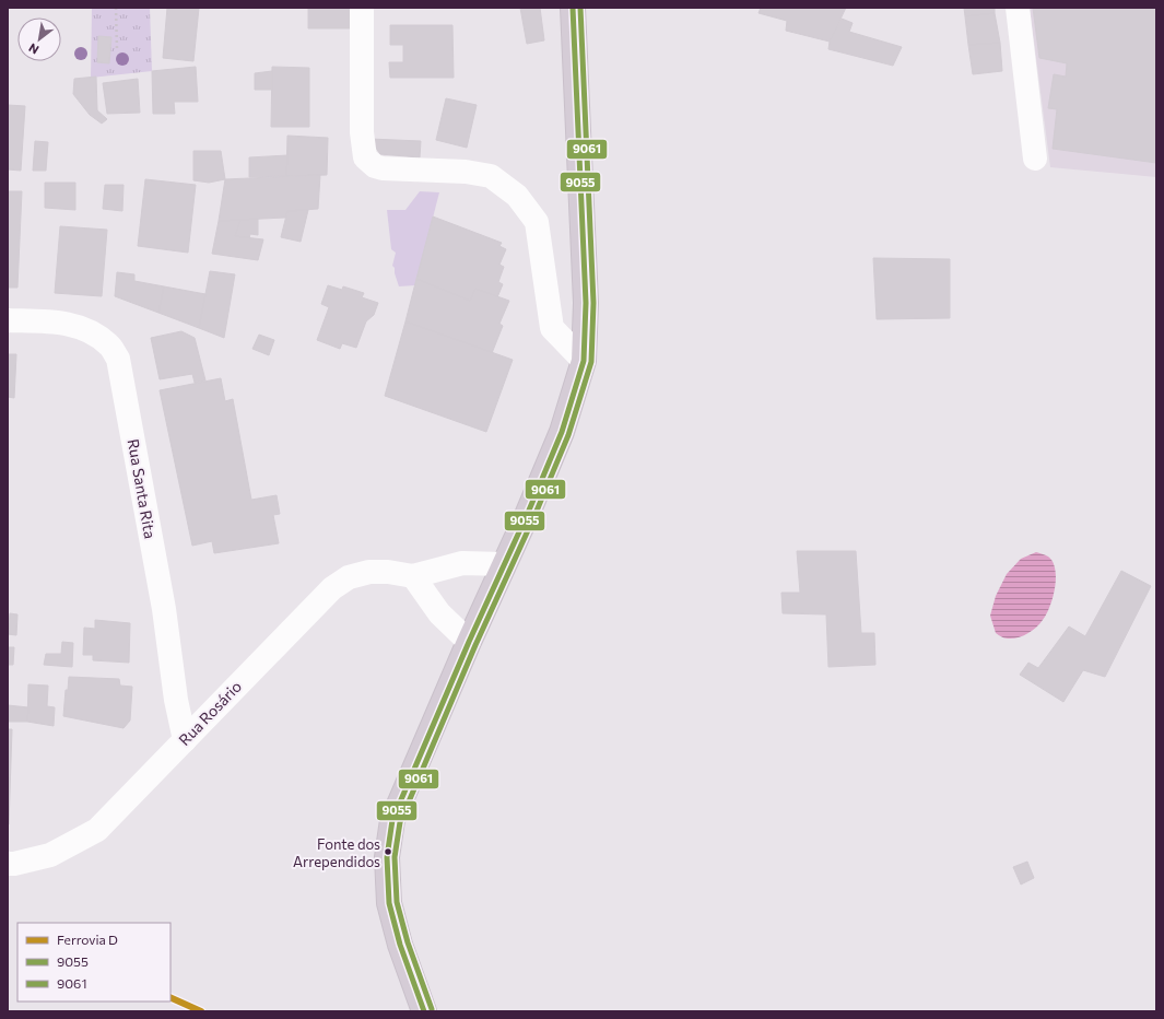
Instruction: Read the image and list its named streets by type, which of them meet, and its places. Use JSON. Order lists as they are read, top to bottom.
{
  "streets": {
    "street": ["Rua Santa Rita", "Rua Rosário"]
  },
  "crossings": [
    ["Rua Santa Rita", "Rua Rosário"]
  ],
  "places": ["Fonte dos Arrependidos"],
  "lines": ["transit line 9055", "transit line 9061", "rail line D"],
  "legend": ["Ferrovia D", "9055", "9061"],
  "north": "bottom left"
}
